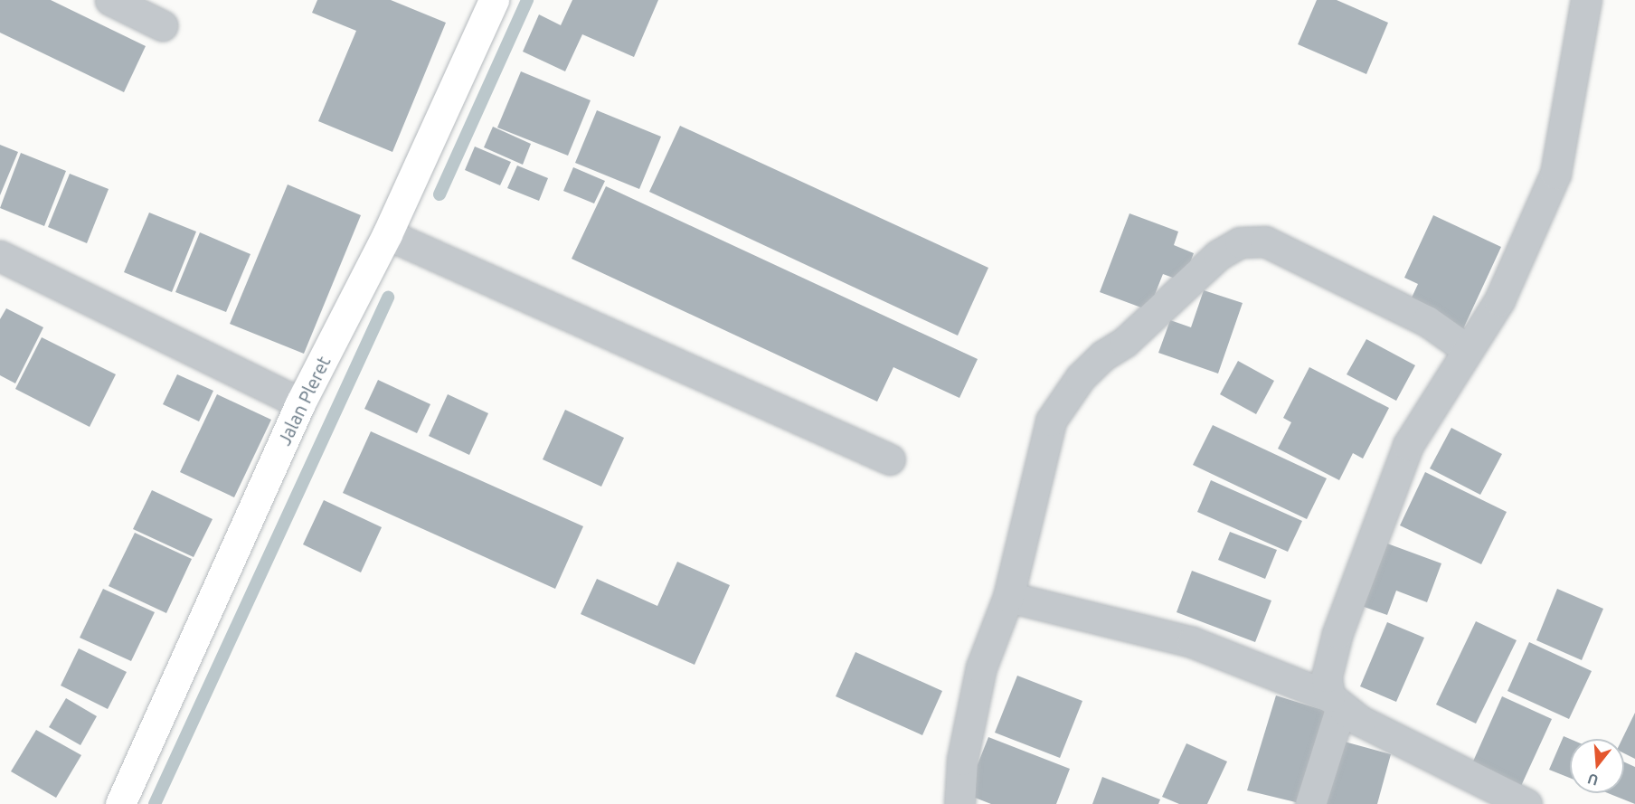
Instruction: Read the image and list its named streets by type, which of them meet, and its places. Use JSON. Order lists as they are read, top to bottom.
{
  "streets": {
    "main road": ["Jalan Pleret"]
  },
  "north": "bottom"
}
